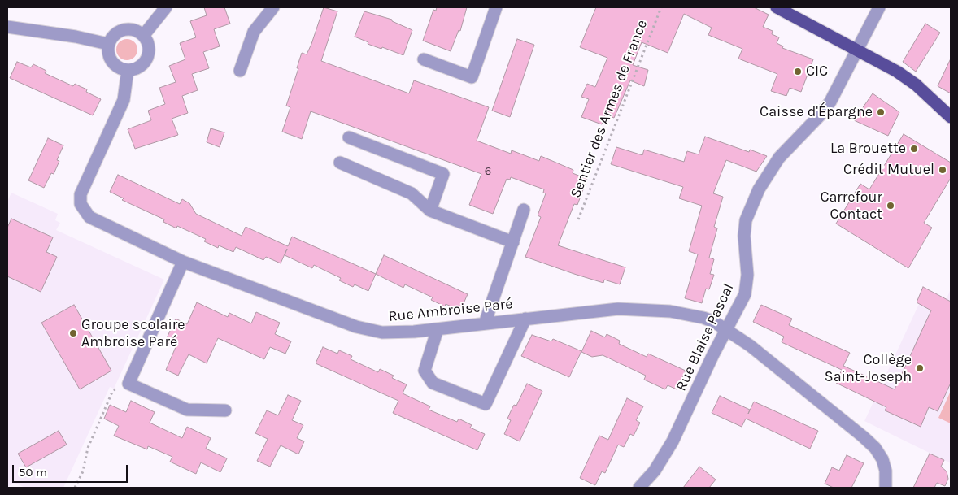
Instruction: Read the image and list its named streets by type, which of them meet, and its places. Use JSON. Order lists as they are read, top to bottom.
{
  "streets": {
    "street": ["Rue Ambroise Paré", "Rue Blaise Pascal"],
    "path": ["Sentier des Armes de France"]
  },
  "crossings": [
    ["Rue Ambroise Paré", "Rue Blaise Pascal"]
  ],
  "places": [
    "CIC",
    "Caisse d'Épargne",
    "La Brouette",
    "Crédit Mutuel",
    "Carrefour Contact",
    "Groupe scolaire Ambroise Paré",
    "Collège Saint-Joseph"
  ],
  "house_numbers": ["6"],
  "scale_bar": "50 m"
}
